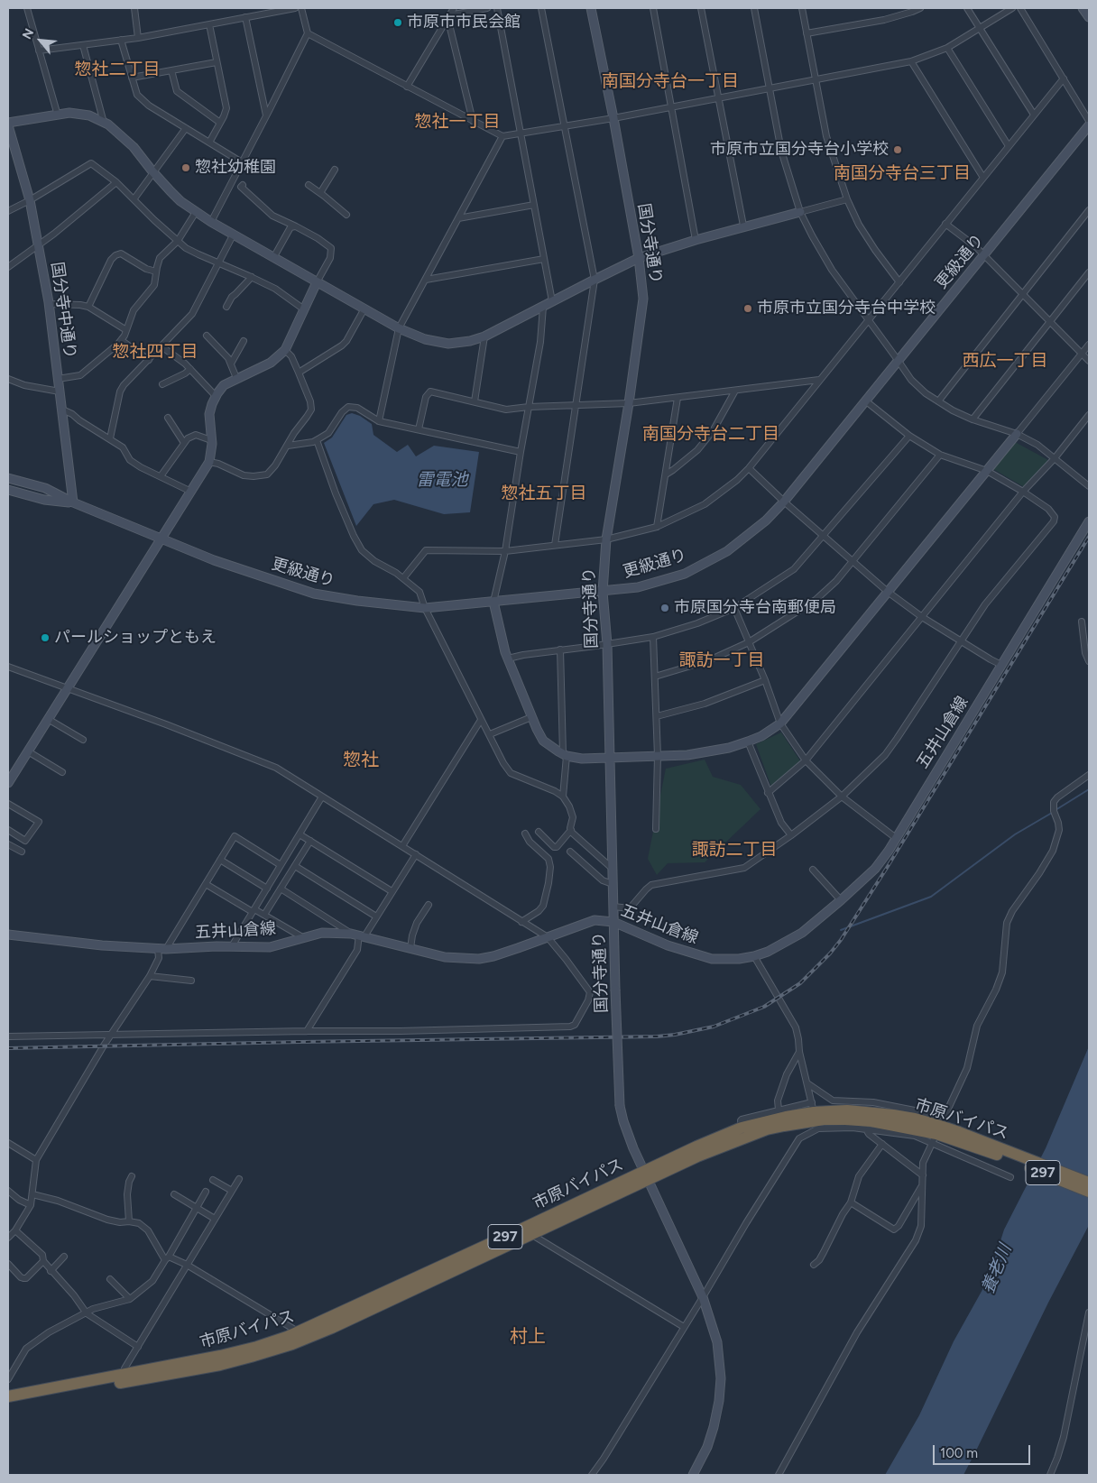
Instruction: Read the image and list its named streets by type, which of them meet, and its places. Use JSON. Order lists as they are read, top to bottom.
{
  "streets": {
    "highway": ["市原バイパス", "297"],
    "street": [
      "国分寺通り",
      "更級通り",
      "国分寺中通り",
      "五井山倉線"
    ]
  },
  "crossings": [
    ["国分寺通り", "更級通り"],
    ["国分寺通り", "五井山倉線"],
    ["国分寺通り", "市原バイパス"],
    ["更級通り", "国分寺中通り"]
  ],
  "districts": [
    "惣社二丁目",
    "南国分寺台一丁目",
    "惣社一丁目",
    "南国分寺台三丁目",
    "惣社四丁目",
    "西広一丁目",
    "南国分寺台二丁目",
    "惣社五丁目",
    "諏訪一丁目",
    "惣社",
    "諏訪二丁目",
    "村上"
  ],
  "water": ["雷電池", "養老川"],
  "places": [
    "市原市市民会館",
    "市原市立国分寺台小学校",
    "惣社幼稚園",
    "市原市立国分寺台中学校",
    "市原国分寺台南郵便局",
    "パールショップともえ"
  ],
  "scale_bar": "100 m",
  "north": "top left"
}
